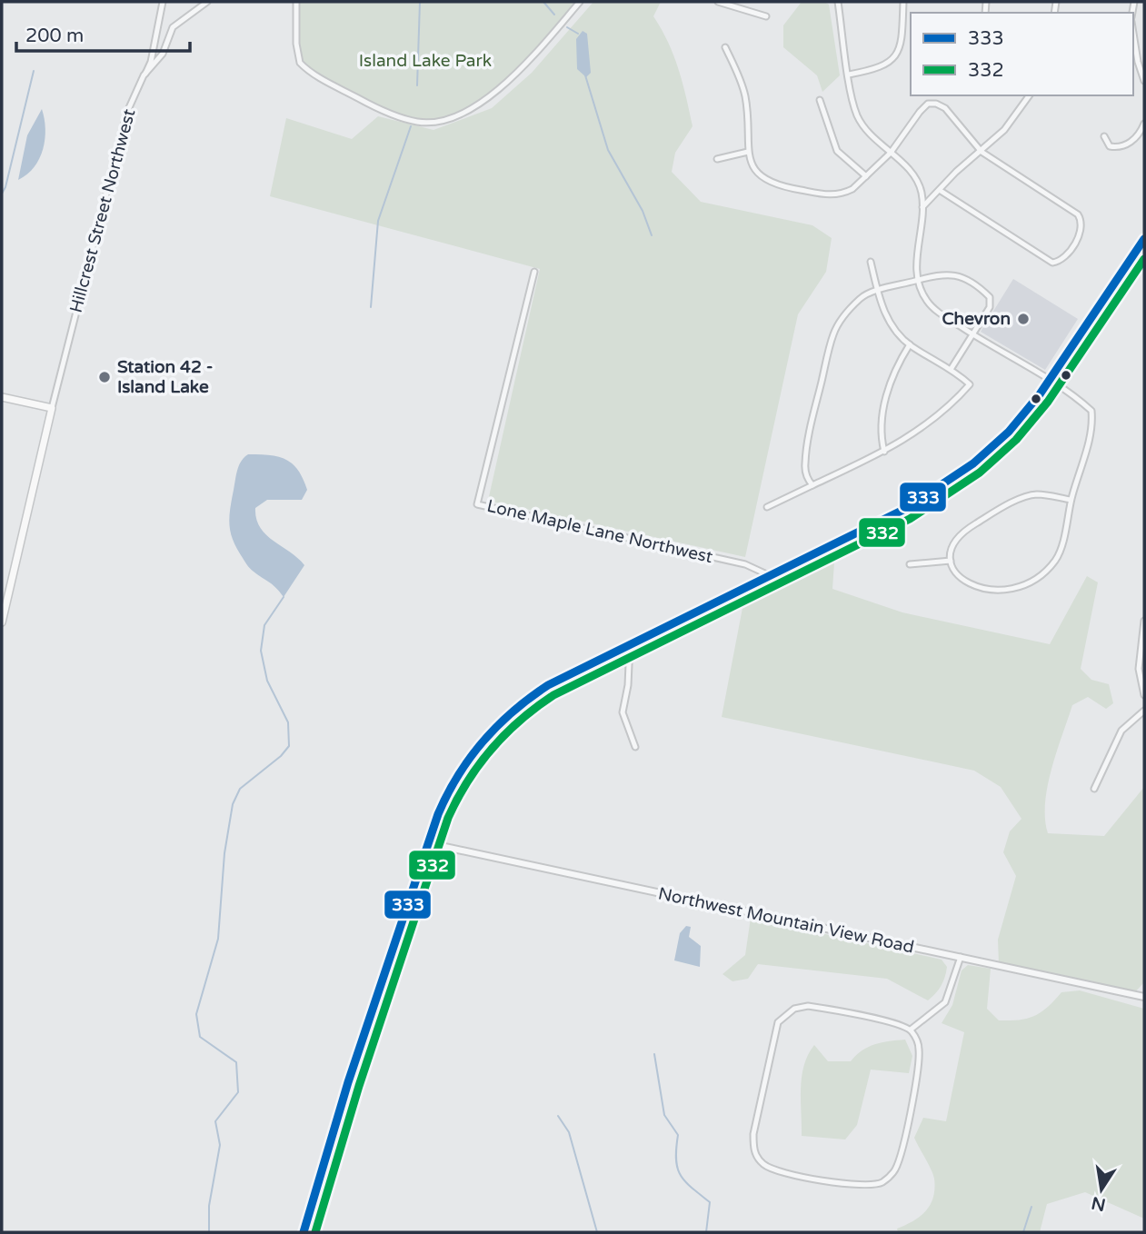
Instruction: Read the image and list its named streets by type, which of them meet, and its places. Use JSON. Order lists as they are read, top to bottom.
{
  "streets": {
    "street": ["Hillcrest Street Northwest", "Lone Maple Lane Northwest", "Northwest Mountain View Road"]
  },
  "parks": ["Island Lake Park"],
  "places": ["Chevron", "Station 42 - Island Lake"],
  "lines": ["transit line 333", "transit line 332"],
  "legend": ["333", "332"],
  "scale_bar": "200 m",
  "north": "bottom"
}
